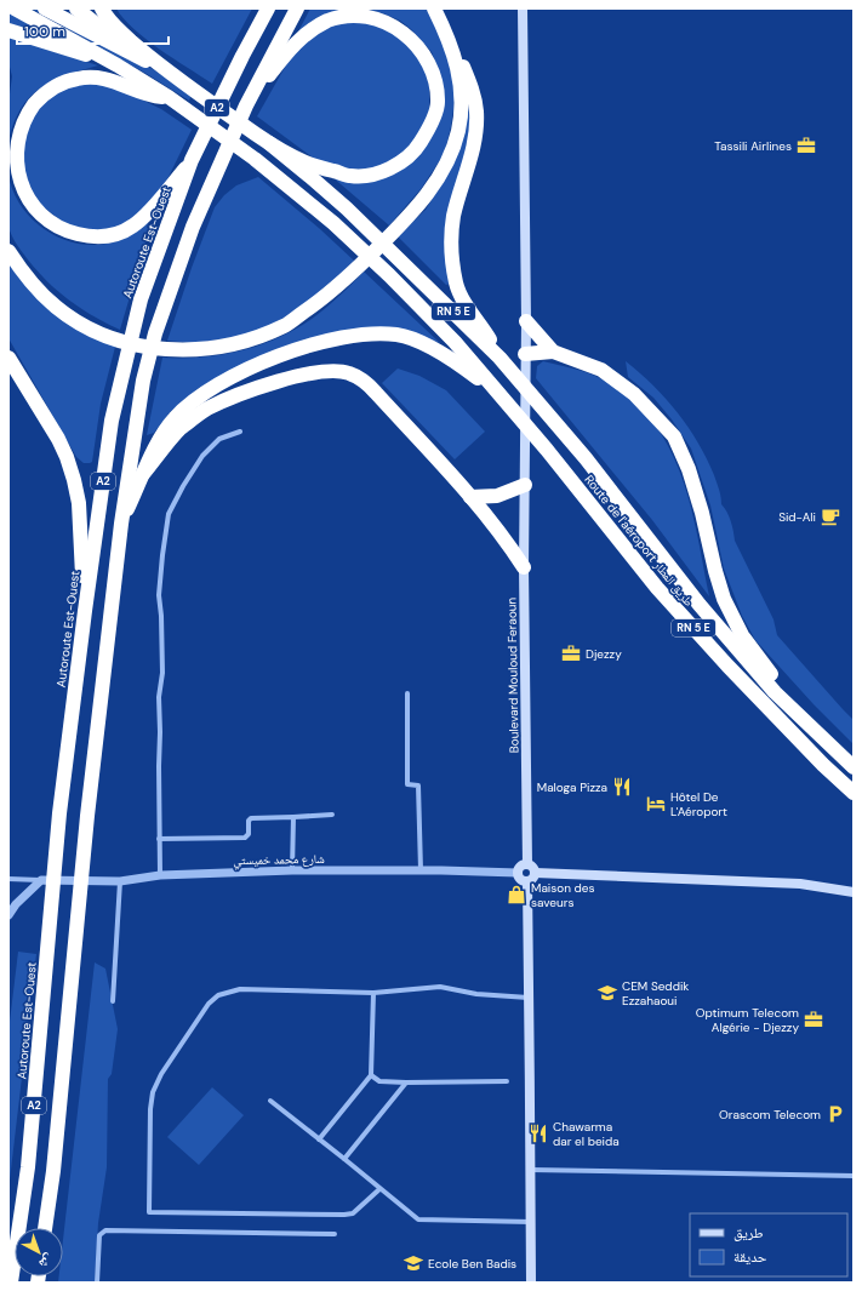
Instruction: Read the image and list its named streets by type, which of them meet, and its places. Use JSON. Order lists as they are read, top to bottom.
{
  "streets": {
    "highway": [
      "A2",
      "Autoroute Est-Ouest",
      "RN 5 E",
      "Route de l'aéroport طريق المطار"
    ],
    "main road": ["Boulevard Mouloud Feraoun"],
    "street": ["شارع محمد خميستي"]
  },
  "crossings": [
    ["RN 5 E", "Route de l'aéroport طريق المطار"],
    ["Boulevard Mouloud Feraoun", "شارع محمد خميستي"]
  ],
  "places": {
    "office": ["Tassili Airlines", "Djezzy", "Optimum Telecom Algérie - Djezzy"],
    "cafe": ["Sid-Ali"],
    "restaurant": ["Maloga Pizza", "Chawarma dar el beida"],
    "hotel": ["Hôtel De L'Aéroport"],
    "shop": ["Maison des saveurs"],
    "school or university": ["CEM Seddik Ezzahaoui", "Ecole Ben Badis"],
    "parking": ["Orascom Telecom"]
  },
  "legend": ["طريق", "حديقة"],
  "scale_bar": "100 m",
  "north": "bottom right"
}
